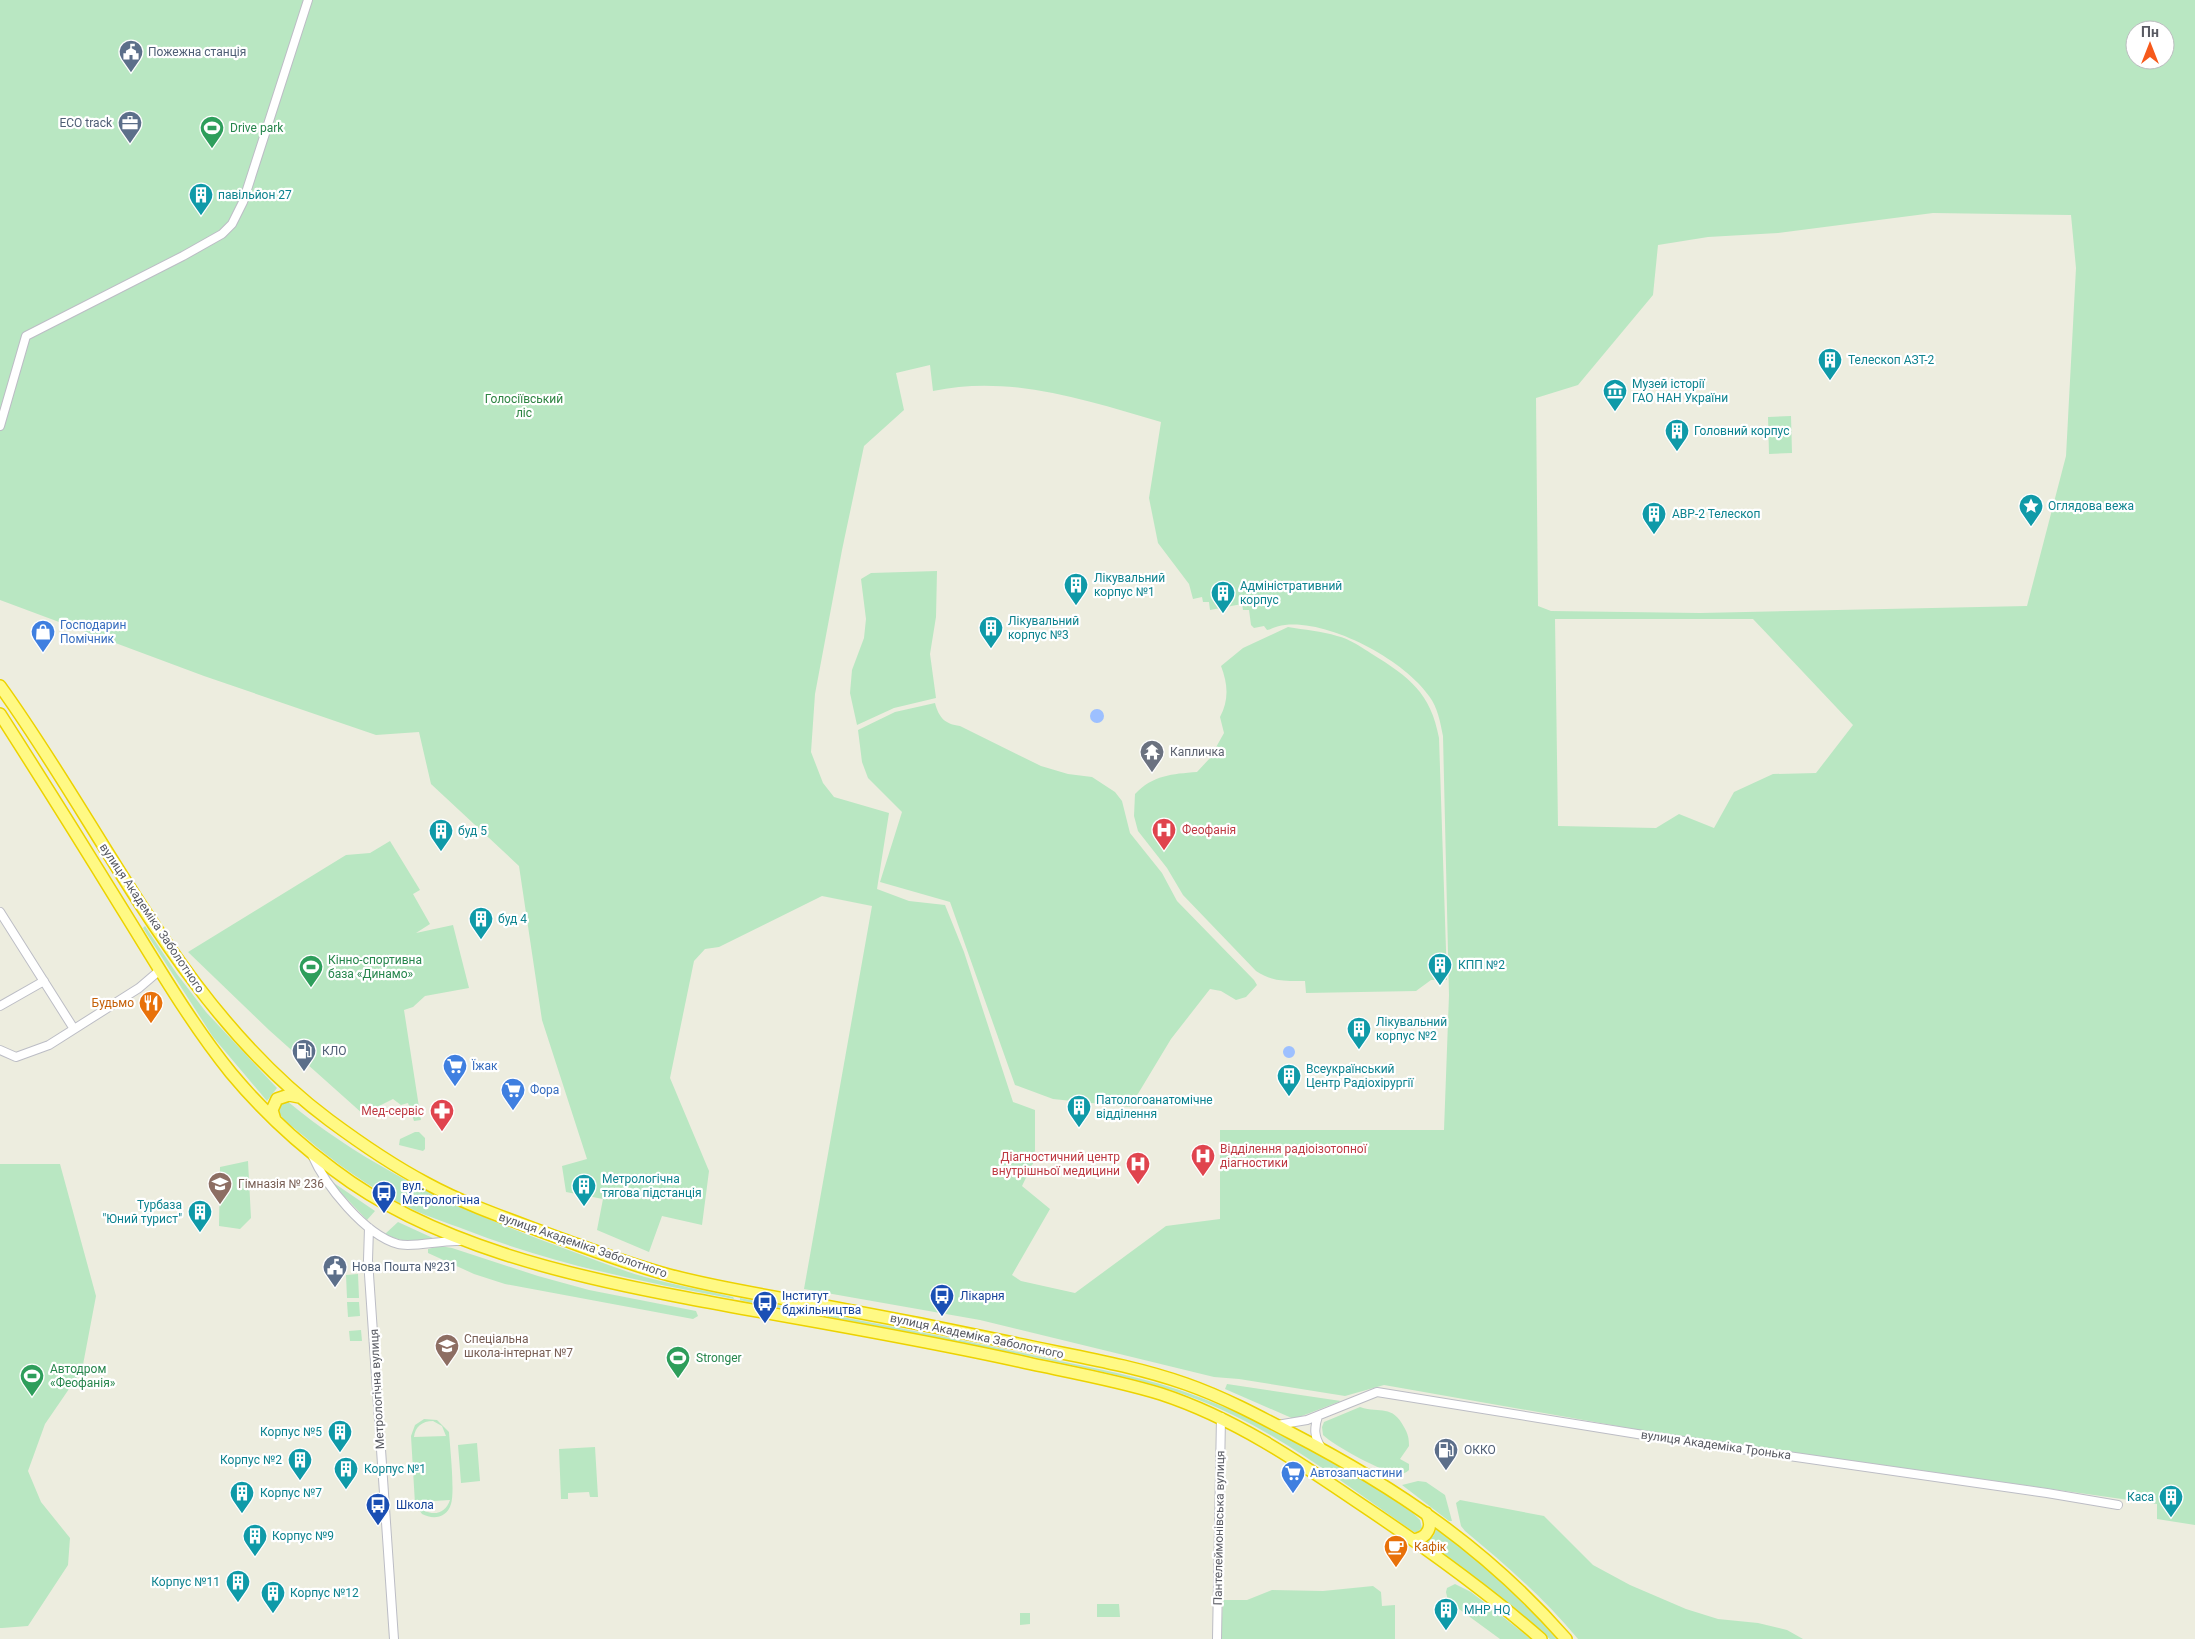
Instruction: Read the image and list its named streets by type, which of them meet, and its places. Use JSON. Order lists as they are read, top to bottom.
{
  "streets": {
    "highway": ["вулиця Академіка Заболотного"],
    "street": ["Метрологічна вулиця", "вулиця Академіка Тронька", "Пантелеймонівська вулиця"]
  },
  "crossings": [
    ["вулиця Академіка Заболотного", "вулиця Академіка Тронька"],
    ["вулиця Академіка Заболотного", "Пантелеймонівська вулиця"]
  ],
  "parks": ["Голосіївський ліс"],
  "places": {
    "public building": ["Пожежна станція", "Нова Пошта №231"],
    "office": ["ECO track"],
    "sports": [
      "Drive park",
      "Кінно-спортивна база «Динамо»",
      "Stronger",
      "Автодром «Феофанія»"
    ],
    "building": [
      "павільйон 27",
      "Телескоп АЗТ-2",
      "Головний корпус",
      "АВР-2 Телескоп",
      "Лікувальний корпус №1",
      "Адміністративний корпус",
      "Лікувальний корпус №3",
      "буд 5",
      "буд 4",
      "КПП №2",
      "Лікувальний корпус №2",
      "Всеукраїнський Центр Радіохірургії",
      "Патологоанатомічне відділення",
      "Метрологічна тягова підстанція",
      "Турбаза \"Юний турист\"",
      "Корпус №5",
      "Корпус №2",
      "Корпус №1",
      "Корпус №7",
      "Каса",
      "Корпус №9",
      "Корпус №11",
      "Корпус №12",
      "MHP HQ"
    ],
    "museum": ["Музей історії ГАО НАН України"],
    "place": ["Оглядова вежа"],
    "shop": ["Господарин Помічник"],
    "temple": ["Капличка"],
    "hospital": ["Феофанія", "Відділення радіоізотопної діагностики", "Діагностичний центр внутрішньої медицини"],
    "restaurant": ["Будьмо"],
    "fuel station": ["КЛО", "ОККО"],
    "supermarket": ["Їжак", "Фора", "Автозапчастини"],
    "pharmacy": ["Мед-сервіс"],
    "school or university": ["Гімназія № 236", "Спеціальна школа-інтернат №7"],
    "bus stop": [
      "вул. Метрологічна",
      "Лікарня",
      "Інститут бджільництва",
      "Школа"
    ],
    "cafe": ["Кафік"]
  },
  "north": "top"
}
